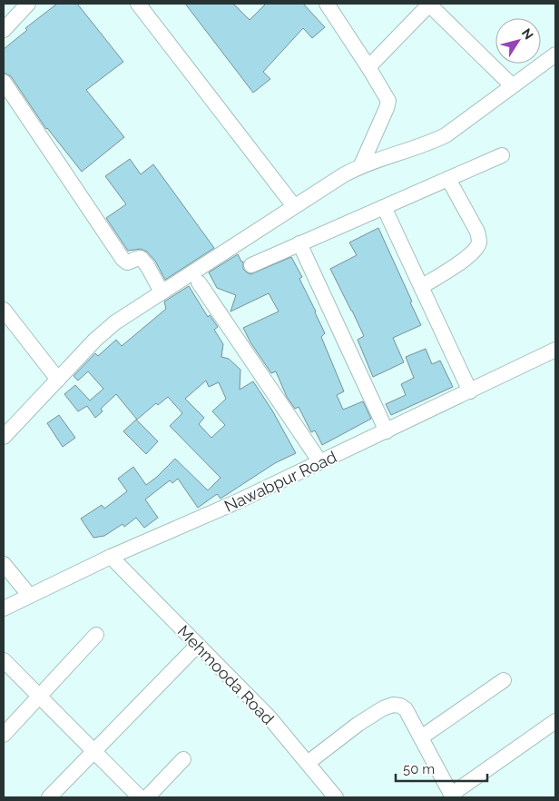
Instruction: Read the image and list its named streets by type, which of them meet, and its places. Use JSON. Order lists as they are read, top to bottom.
{
  "streets": {
    "street": ["Nawabpur Road", "Mehmooda Road"]
  },
  "crossings": [
    ["Nawabpur Road", "Mehmooda Road"]
  ],
  "scale_bar": "50 m",
  "north": "top right"
}
